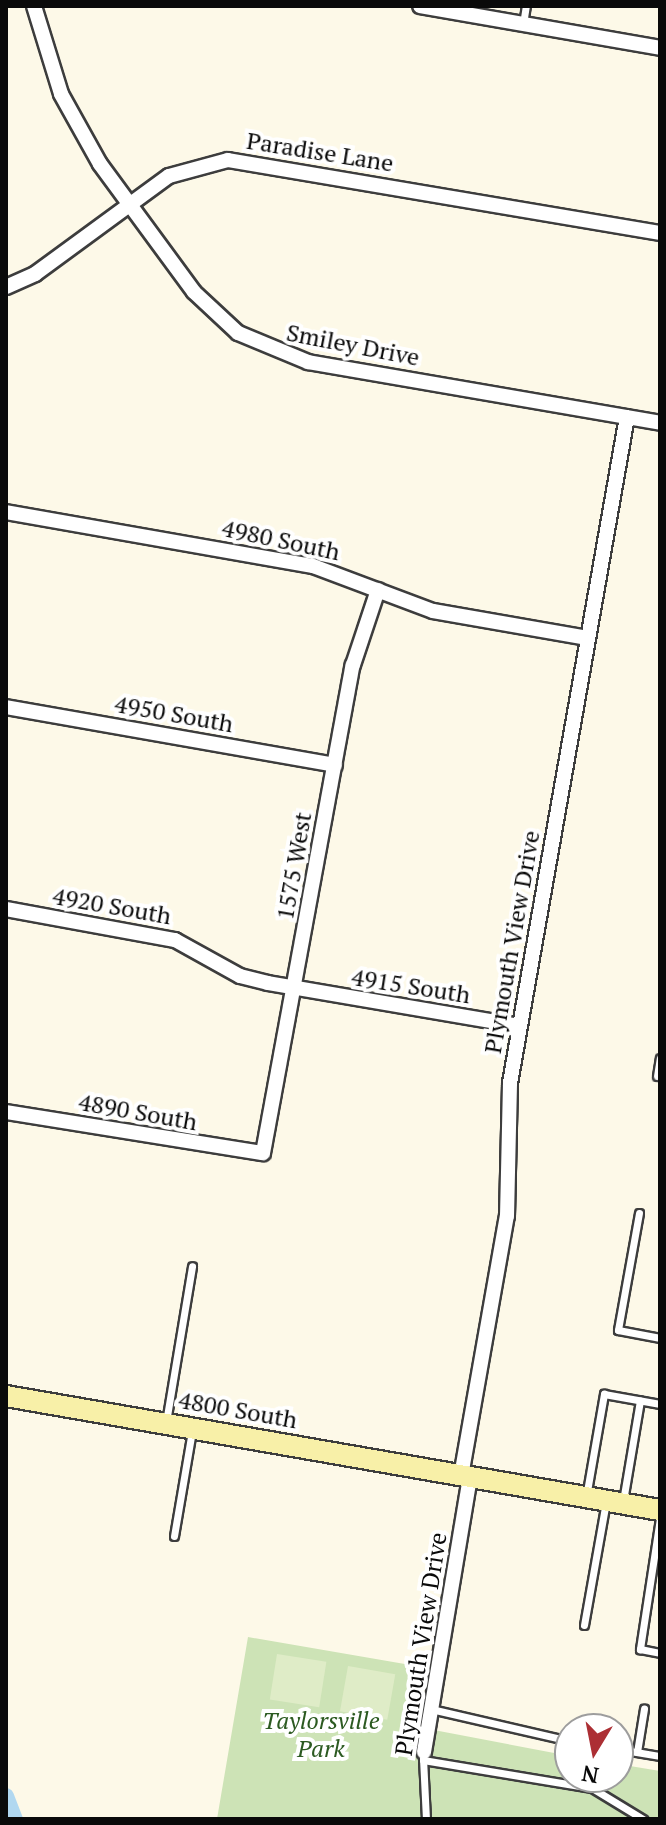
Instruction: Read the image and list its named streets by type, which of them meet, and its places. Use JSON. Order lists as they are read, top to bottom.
{
  "streets": {
    "street": [
      "Paradise Lane",
      "Smiley Drive",
      "4980 South",
      "4950 South",
      "1575 West",
      "4920 South",
      "Plymouth View Drive",
      "4915 South",
      "4890 South",
      "4800 South"
    ]
  },
  "crossings": [
    ["Paradise Lane", "Smiley Drive"],
    ["Smiley Drive", "Plymouth View Drive"],
    ["4980 South", "1575 West"],
    ["4980 South", "Plymouth View Drive"],
    ["4950 South", "1575 West"],
    ["1575 West", "4920 South"],
    ["1575 West", "4915 South"],
    ["1575 West", "4890 South"],
    ["4920 South", "4915 South"],
    ["Plymouth View Drive", "4915 South"],
    ["Plymouth View Drive", "4800 South"]
  ],
  "parks": ["Taylorsville Park"],
  "north": "bottom"
}
